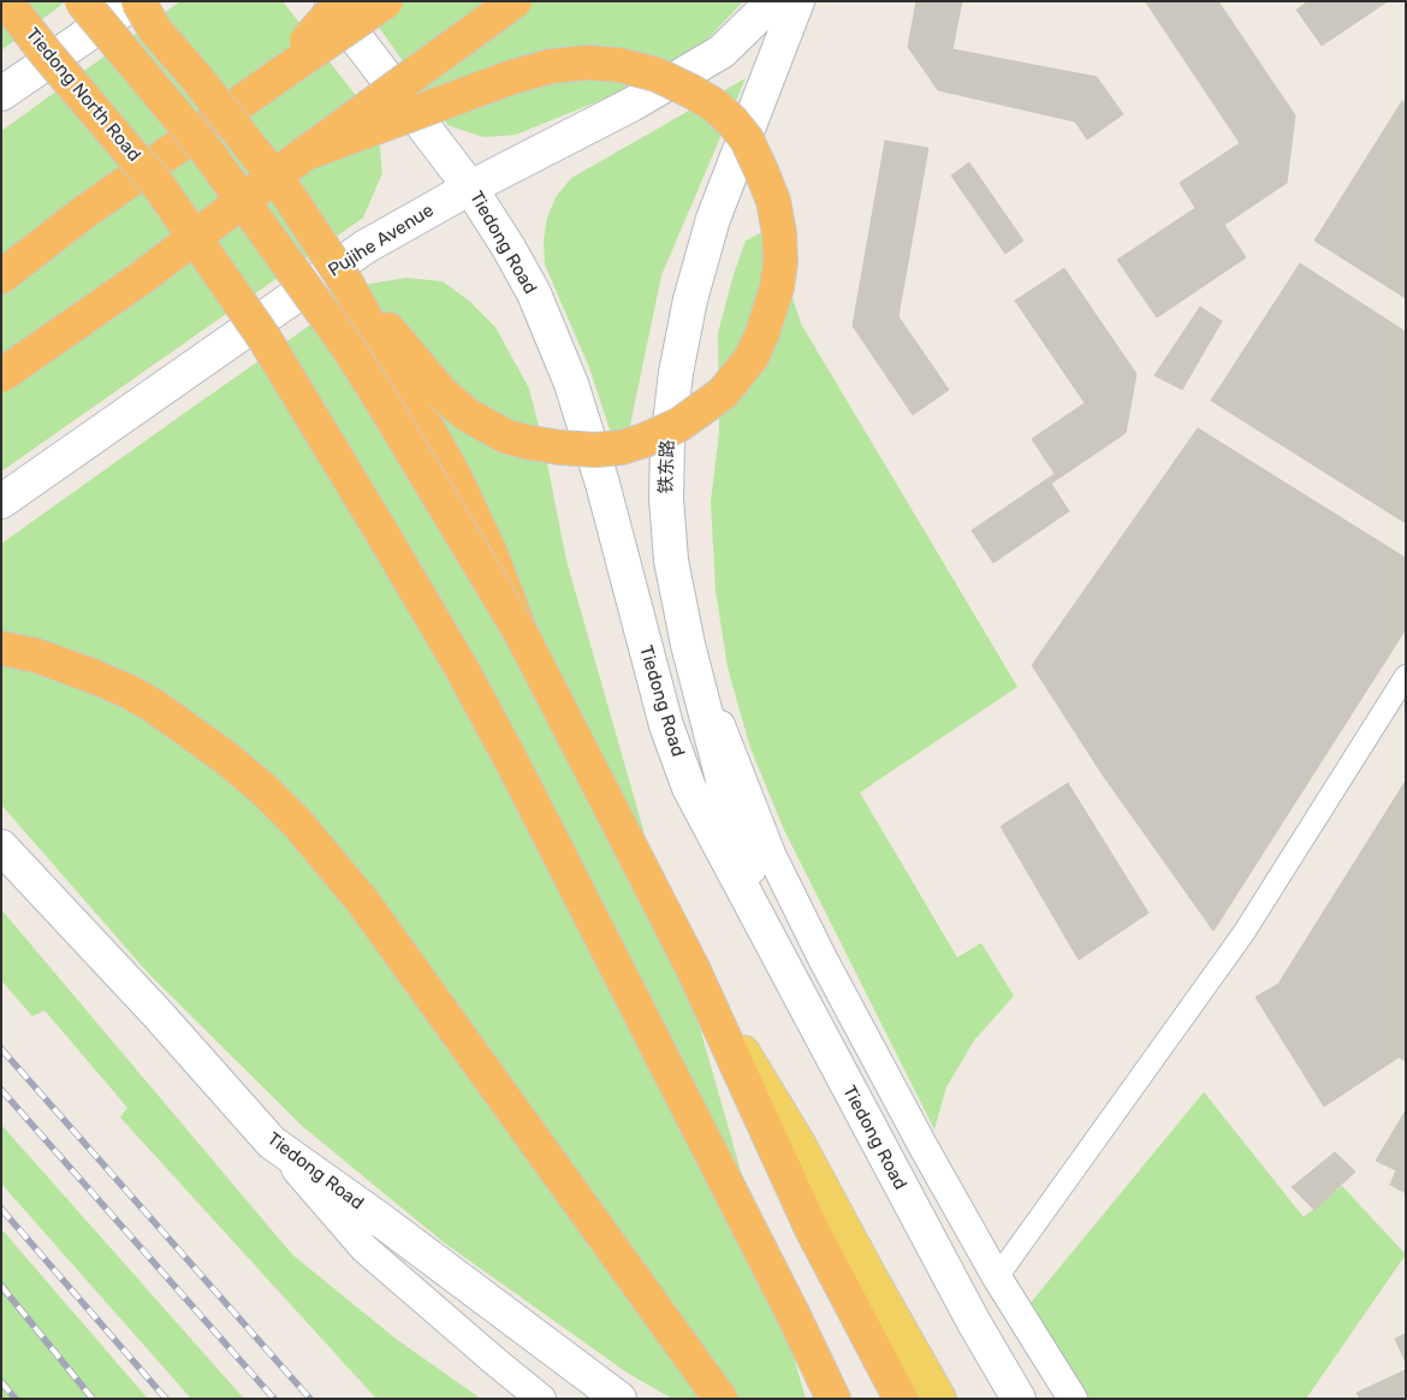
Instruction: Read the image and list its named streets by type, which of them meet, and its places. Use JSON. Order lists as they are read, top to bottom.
{
  "streets": {
    "highway": ["Tiedong North Road"],
    "street": ["Pujihe Avenue", "Tiedong Road", "铁东路"]
  },
  "crossings": [
    ["Pujihe Avenue", "Tiedong Road"],
    ["Tiedong Road", "铁东路"]
  ]
}
